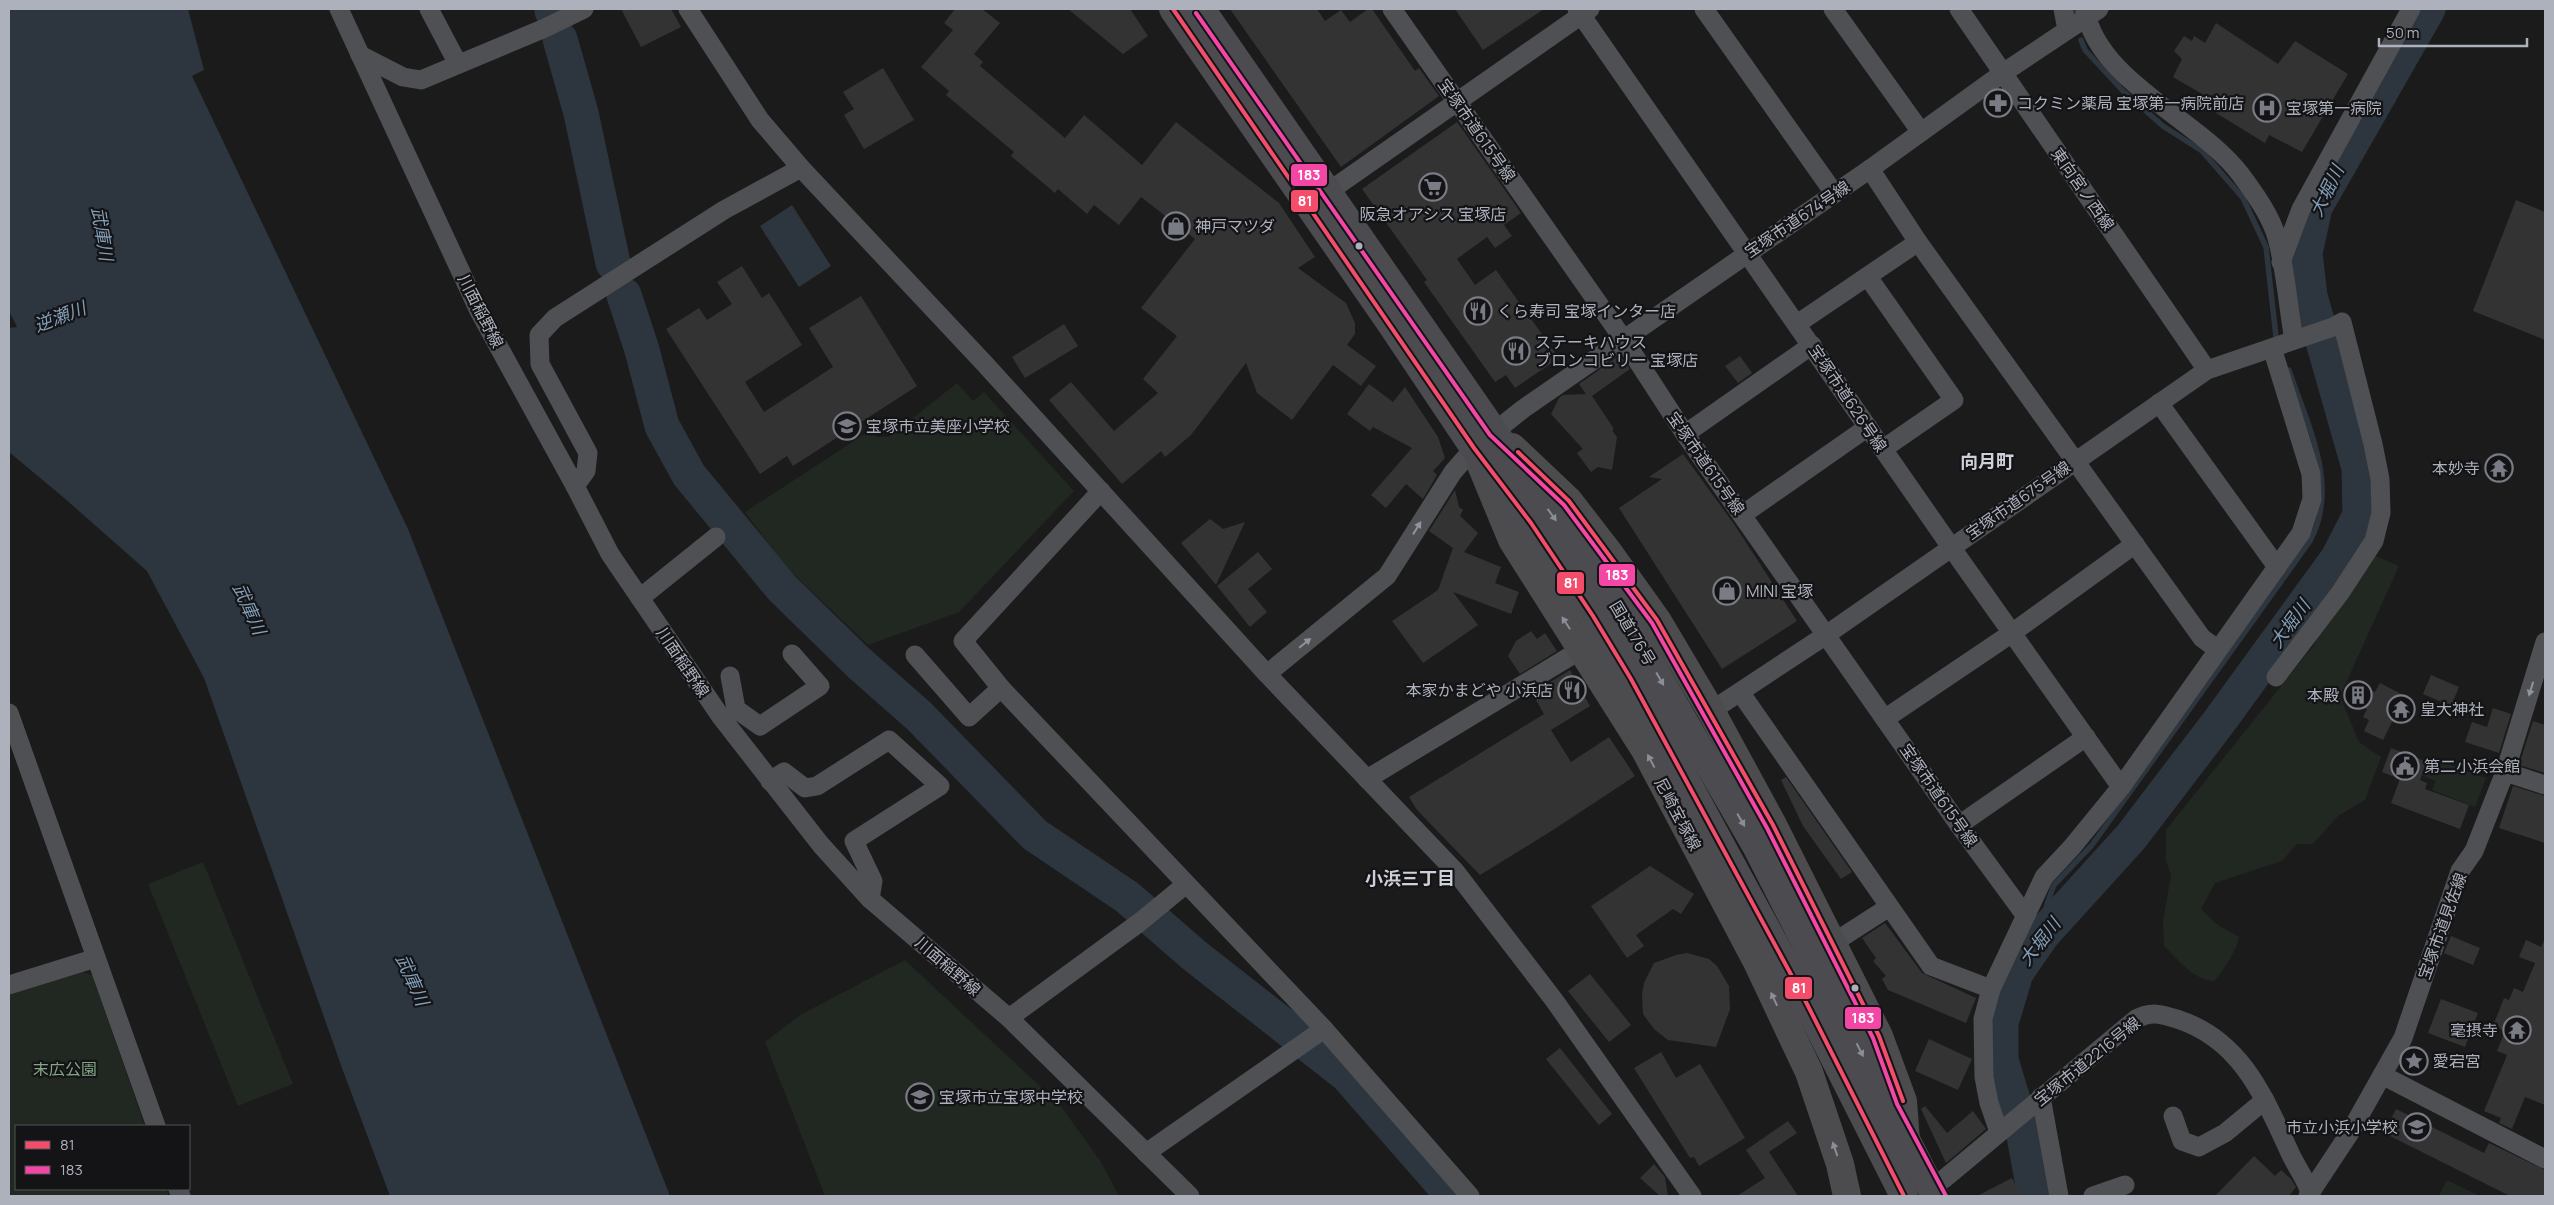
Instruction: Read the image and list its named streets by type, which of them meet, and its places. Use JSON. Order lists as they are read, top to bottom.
{
  "streets": {
    "highway": ["国道176号"],
    "main road": ["尼崎宝塚線"],
    "street": [
      "宝塚市道615号線",
      "東向宮ノ西線",
      "宝塚市道674号線",
      "川面稲野線",
      "宝塚市道626号線",
      "宝塚市道675号線",
      "宝塚市道見佐線",
      "宝塚市道2216号線"
    ]
  },
  "crossings": [
    ["宝塚市道615号線", "宝塚市道674号線"],
    ["宝塚市道615号線", "宝塚市道675号線"],
    ["東向宮ノ西線", "宝塚市道674号線"],
    ["東向宮ノ西線", "宝塚市道675号線"],
    ["宝塚市道674号線", "宝塚市道626号線"],
    ["宝塚市道674号線", "国道176号"],
    ["宝塚市道674号線", "尼崎宝塚線"],
    ["宝塚市道626号線", "宝塚市道675号線"],
    ["国道176号", "尼崎宝塚線"],
    ["国道176号", "宝塚市道2216号線"],
    ["宝塚市道見佐線", "宝塚市道2216号線"]
  ],
  "districts": ["向月町", "小浜三丁目"],
  "water": ["大堀川", "武庫川", "逆瀬川"],
  "parks": ["末広公園"],
  "places": {
    "pharmacy": ["コクミン薬局 宝塚第一病院前店"],
    "hospital": ["宝塚第一病院"],
    "supermarket": ["阪急オアシス 宝塚店"],
    "shop": ["神戸マツダ", "MINI 宝塚"],
    "restaurant": ["くら寿司 宝塚インター店", "ステーキハウス ブロンコビリー 宝塚店", "本家かまどや 小浜店"],
    "school or university": ["宝塚市立美座小学校", "宝塚市立宝塚中学校", "市立小浜小学校"],
    "temple": ["本妙寺", "皇大神社", "毫摂寺"],
    "building": ["本殿"],
    "public building": ["第二小浜会館"],
    "place": ["愛宕宮"]
  },
  "lines": ["transit line 81", "transit line 183"],
  "legend": ["81", "183"],
  "scale_bar": "50 m"
}
